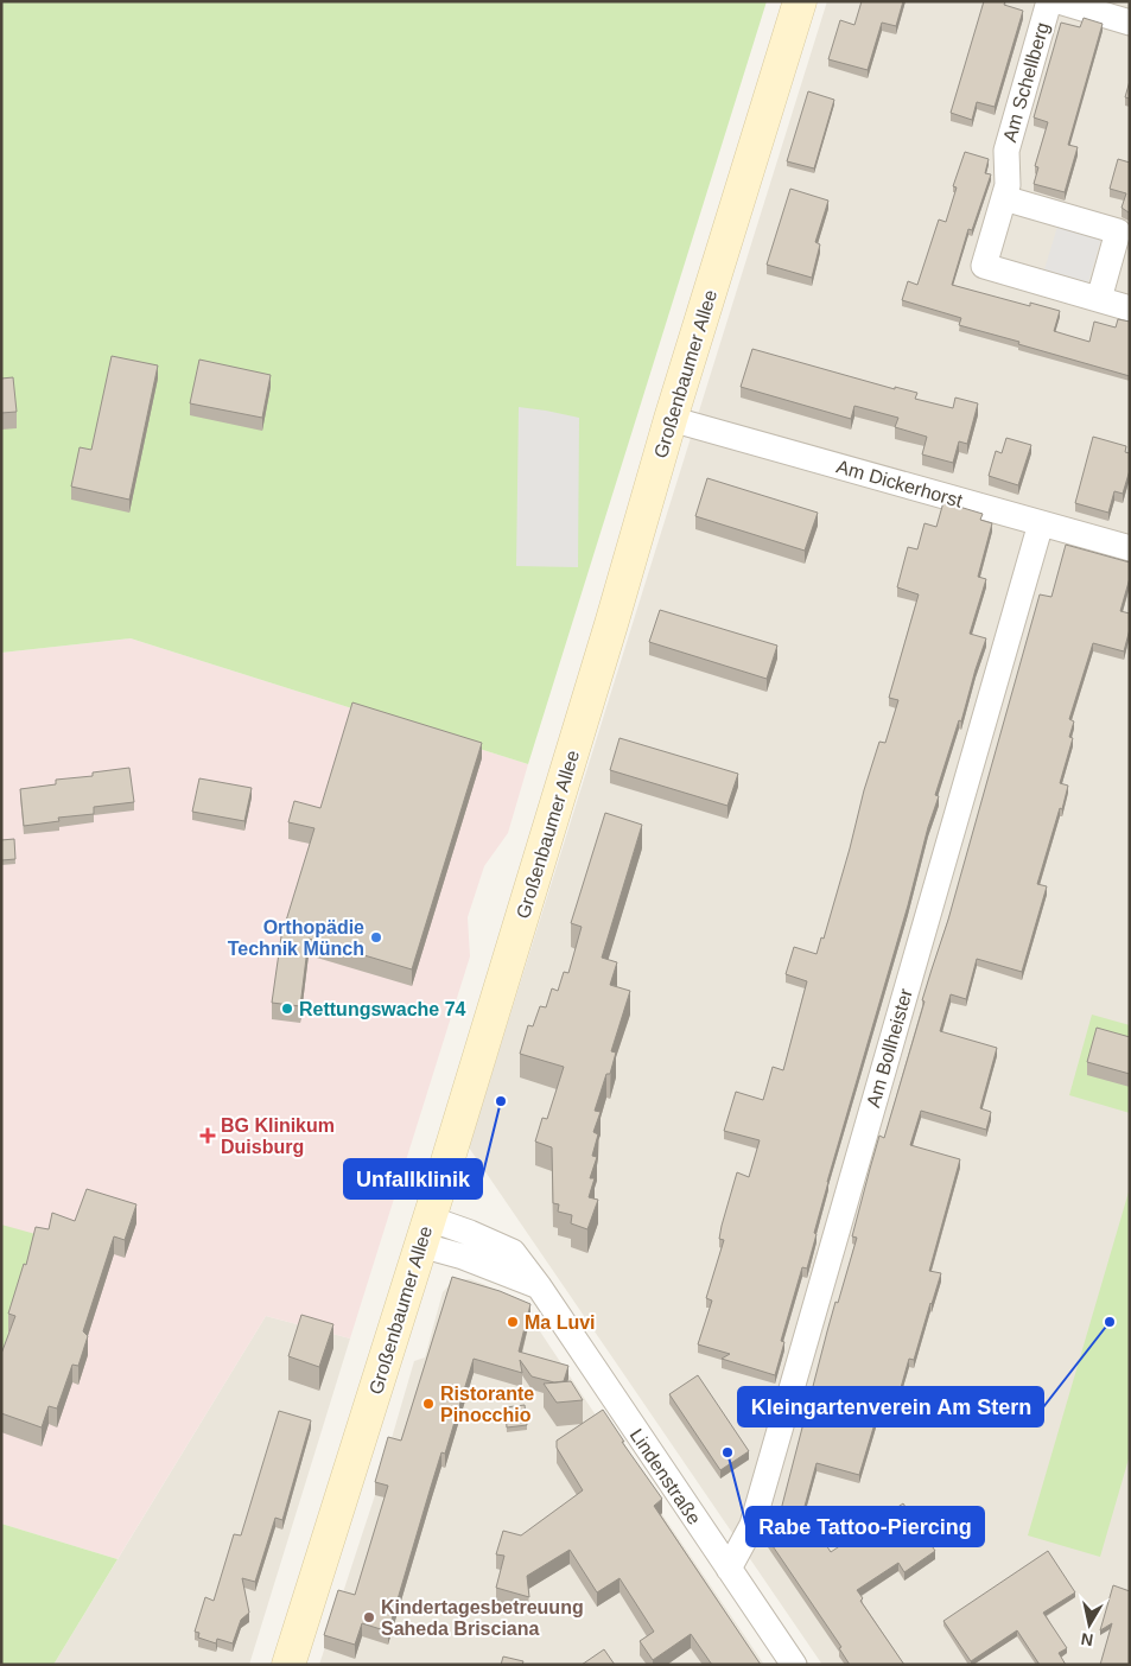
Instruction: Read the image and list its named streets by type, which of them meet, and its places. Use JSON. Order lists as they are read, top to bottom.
{
  "streets": {
    "main road": ["Großenbaumer Allee"],
    "street": [
      "Am Schellberg",
      "Am Dickerhorst",
      "Am Bollheister",
      "Lindenstraße"
    ]
  },
  "crossings": [
    ["Großenbaumer Allee", "Am Dickerhorst"],
    ["Großenbaumer Allee", "Lindenstraße"],
    ["Am Dickerhorst", "Am Bollheister"],
    ["Am Bollheister", "Lindenstraße"]
  ],
  "places": {
    "other": [
      "Orthopädie Technik Münch",
      "Rettungswache 74",
      "Unfallklinik",
      "Ma Luvi",
      "Kleingartenverein Am Stern",
      "Ristorante Pinocchio",
      "Rabe Tattoo-Piercing",
      "Kindertagesbetreuung Saheda Brisciana"
    ],
    "health": ["BG Klinikum Duisburg"]
  },
  "north": "bottom"
}
